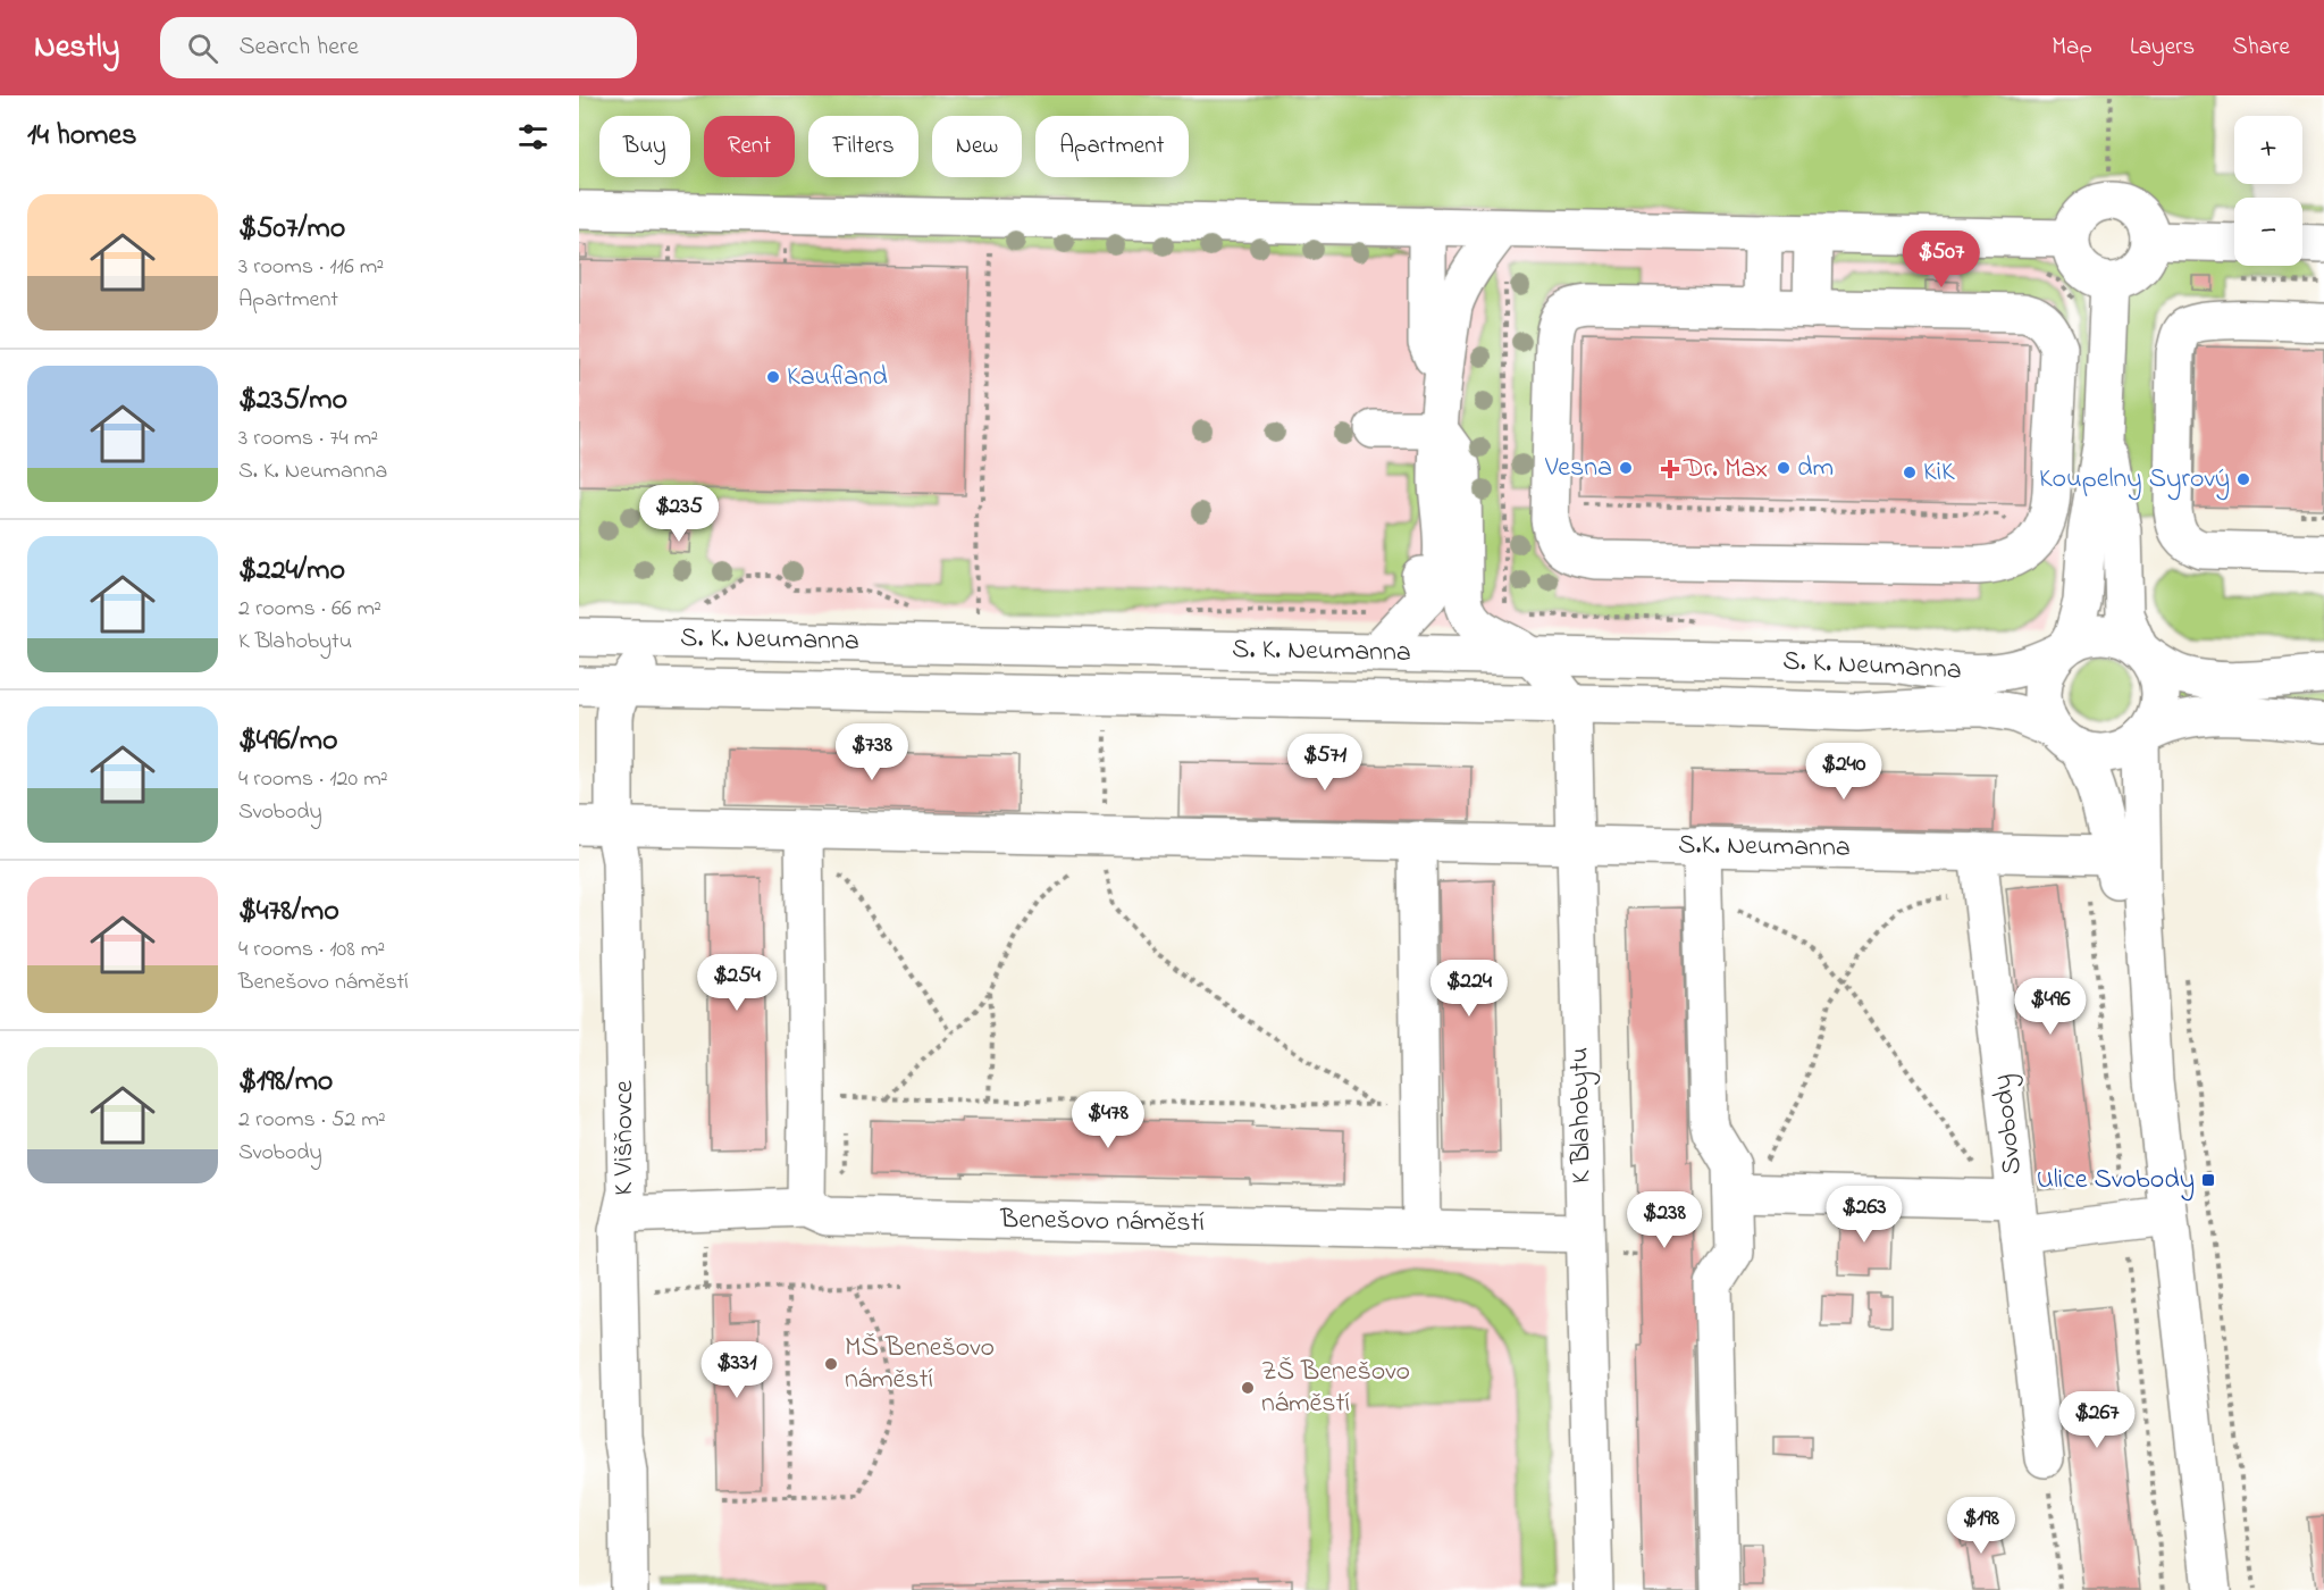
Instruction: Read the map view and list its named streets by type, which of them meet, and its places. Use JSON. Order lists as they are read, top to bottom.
{
  "streets": {
    "street": [
      "S. K. Neumanna",
      "S.K. Neumanna",
      "K Blahobytu",
      "Svobody",
      "K Višňovce",
      "Benešovo náměstí"
    ]
  },
  "crossings": [
    ["S. K. Neumanna", "K Blahobytu"],
    ["S. K. Neumanna", "K Višňovce"],
    ["S.K. Neumanna", "K Blahobytu"],
    ["S.K. Neumanna", "Svobody"],
    ["S.K. Neumanna", "K Višňovce"],
    ["K Blahobytu", "Benešovo náměstí"],
    ["K Višňovce", "Benešovo náměstí"]
  ],
  "places": {
    "other": [
      "Kaufland",
      "Vesna",
      "dm",
      "KiK",
      "Koupelny Syrový",
      "MŠ Benešovo náměstí",
      "ZŠ Benešovo náměstí"
    ],
    "health": ["Dr. Max"],
    "transit": ["Ulice Svobody"]
  },
  "page": {
    "header": "Nestly",
    "search": "Search here",
    "nav": ["Map", "Layers", "Share"],
    "heading": "14 homes",
    "map_buttons": ["+", "−"],
    "chip": [
      "Buy",
      "Rent",
      "Filters",
      "New",
      "Apartment"
    ],
    "list": [
      {
        "name": "$507/mo",
        "note": "3 rooms · 116 m² · Apartment"
      },
      {
        "name": "$235/mo",
        "note": "3 rooms · 74 m² · S. K. Neumanna"
      },
      {
        "name": "$224/mo",
        "note": "2 rooms · 66 m² · K Blahobytu"
      },
      {
        "name": "$496/mo",
        "note": "4 rooms · 120 m² · Svobody"
      },
      {
        "name": "$478/mo",
        "note": "4 rooms · 108 m² · Benešovo náměstí"
      },
      {
        "name": "$198/mo",
        "note": "2 rooms · 52 m² · Svobody"
      }
    ],
    "price": [
      "$507",
      "$235",
      "$738",
      "$571",
      "$240",
      "$254",
      "$224",
      "$496",
      "$478",
      "$263",
      "$238",
      "$331",
      "$267",
      "$198"
    ]
  }
}
